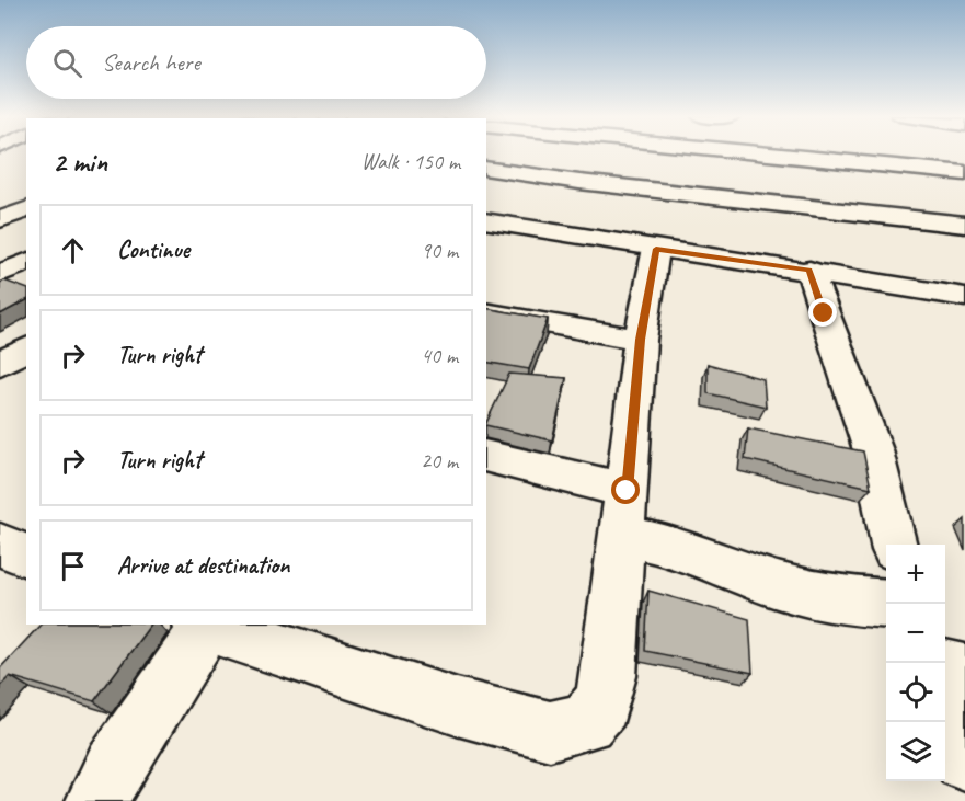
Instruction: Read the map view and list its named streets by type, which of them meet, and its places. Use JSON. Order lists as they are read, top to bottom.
{
  "page": {
    "search": "Search here",
    "heading": ["2 min", "Walk · 150 m"],
    "list": [
      ["Continue", "90 m"],
      ["Turn right", "40 m"],
      ["Turn right", "20 m"],
      "Arrive at destination"
    ],
    "map_buttons": ["+", "−"]
  }
}
